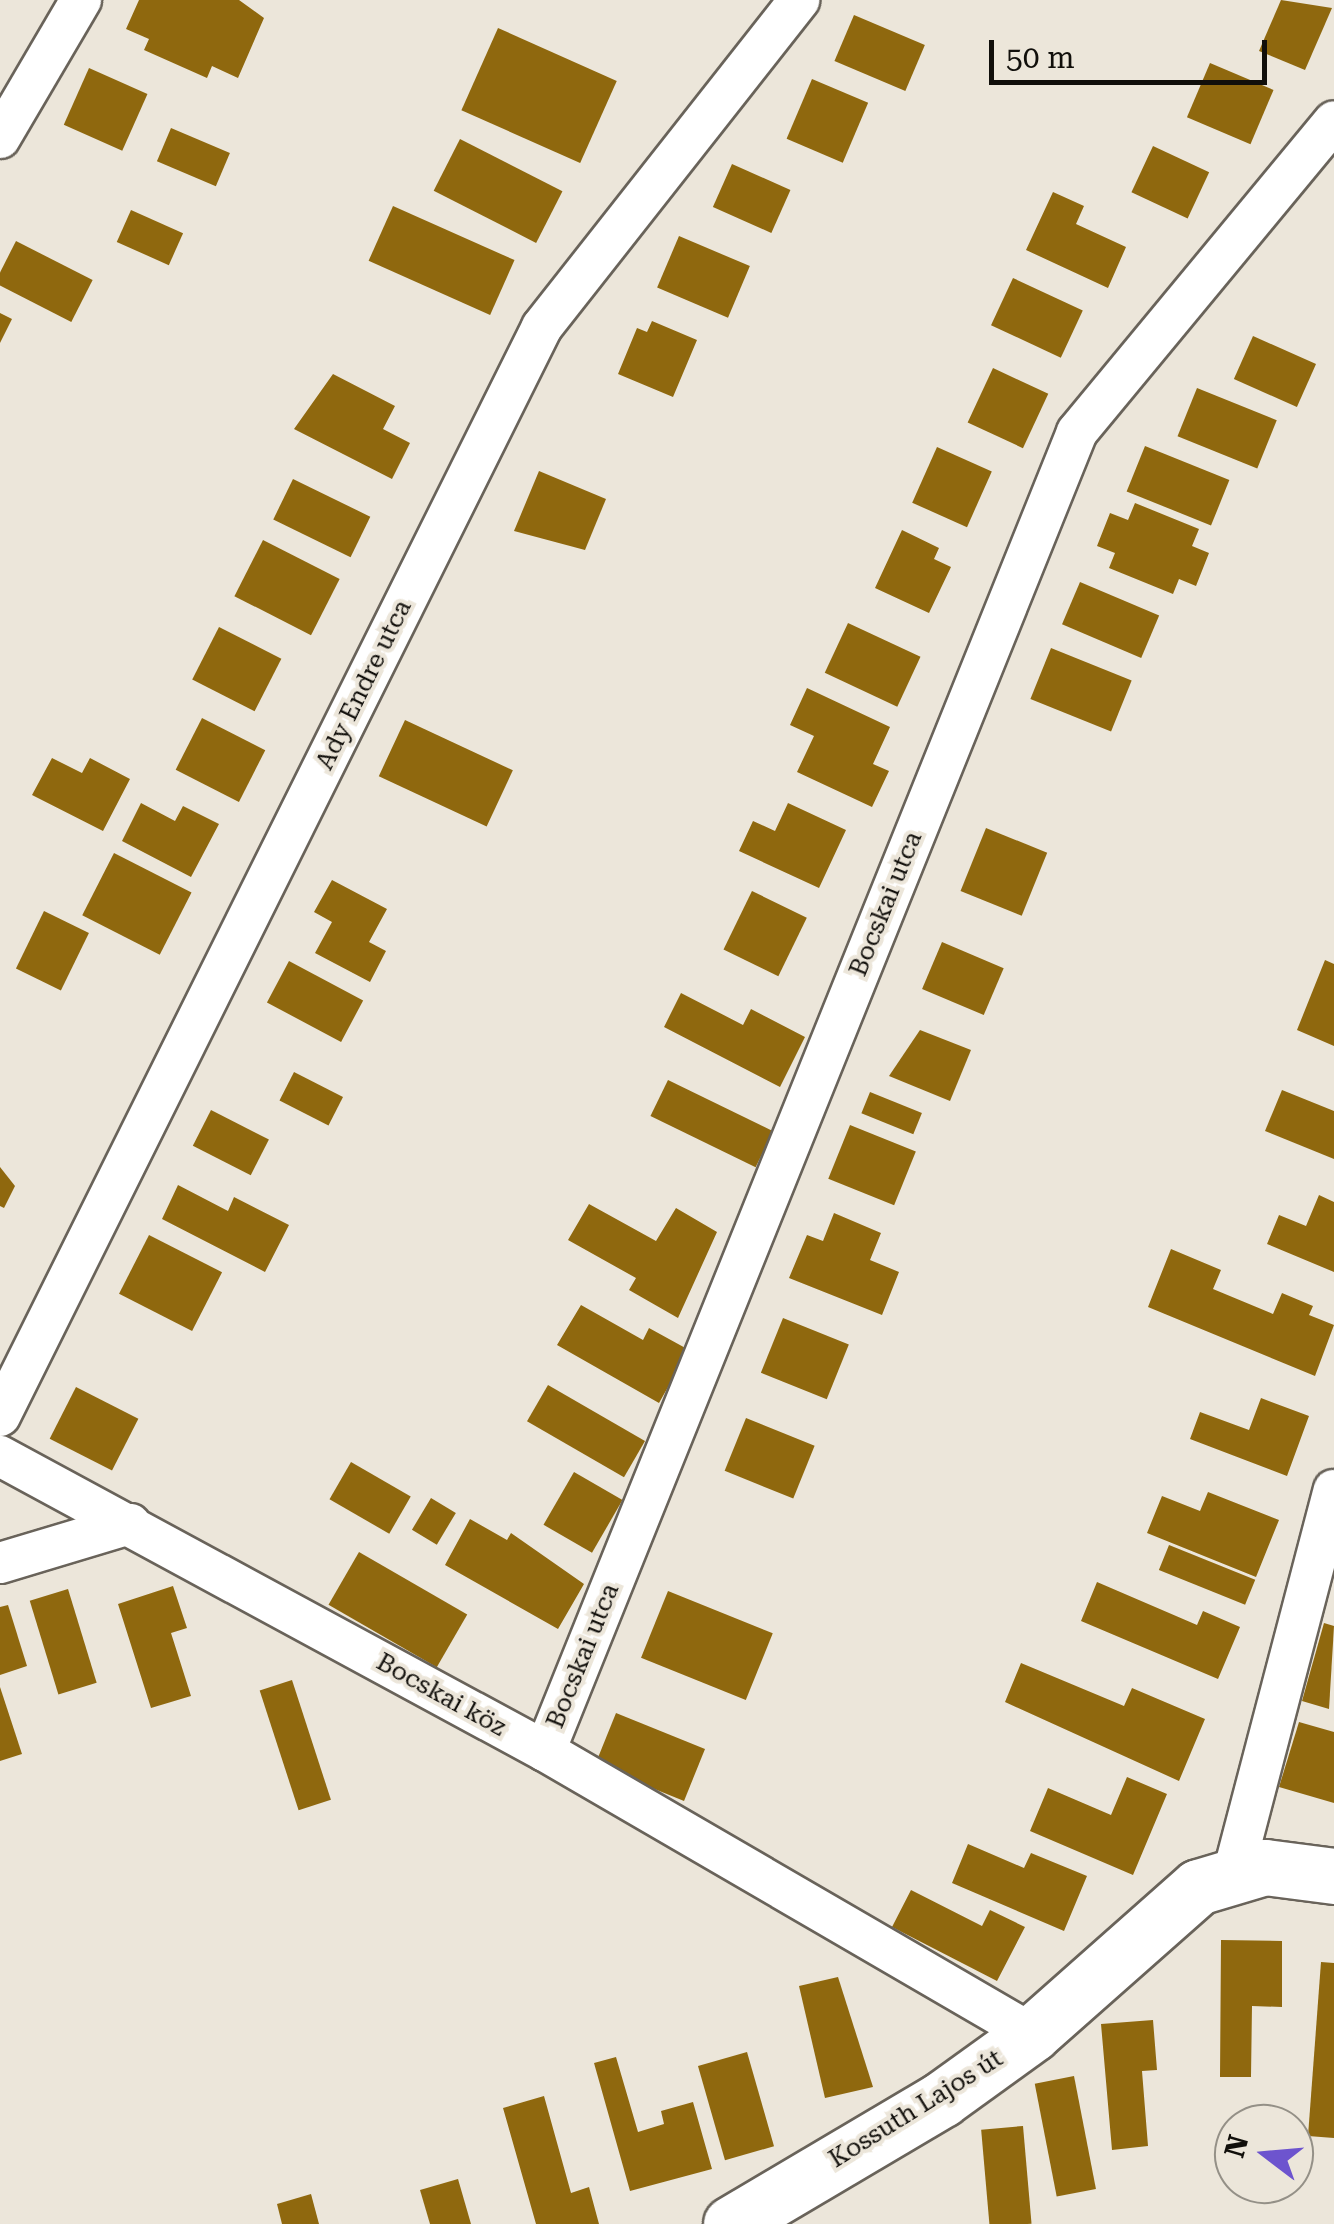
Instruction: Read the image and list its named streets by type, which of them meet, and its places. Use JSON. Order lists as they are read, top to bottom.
{
  "streets": {
    "main road": ["Kossuth Lajos út"],
    "street": ["Ady Endre utca", "Bocskai utca", "Bocskai köz"]
  },
  "crossings": [
    ["Bocskai utca", "Bocskai köz"],
    ["Bocskai köz", "Kossuth Lajos út"]
  ],
  "scale_bar": "50 m",
  "north": "left"
}
